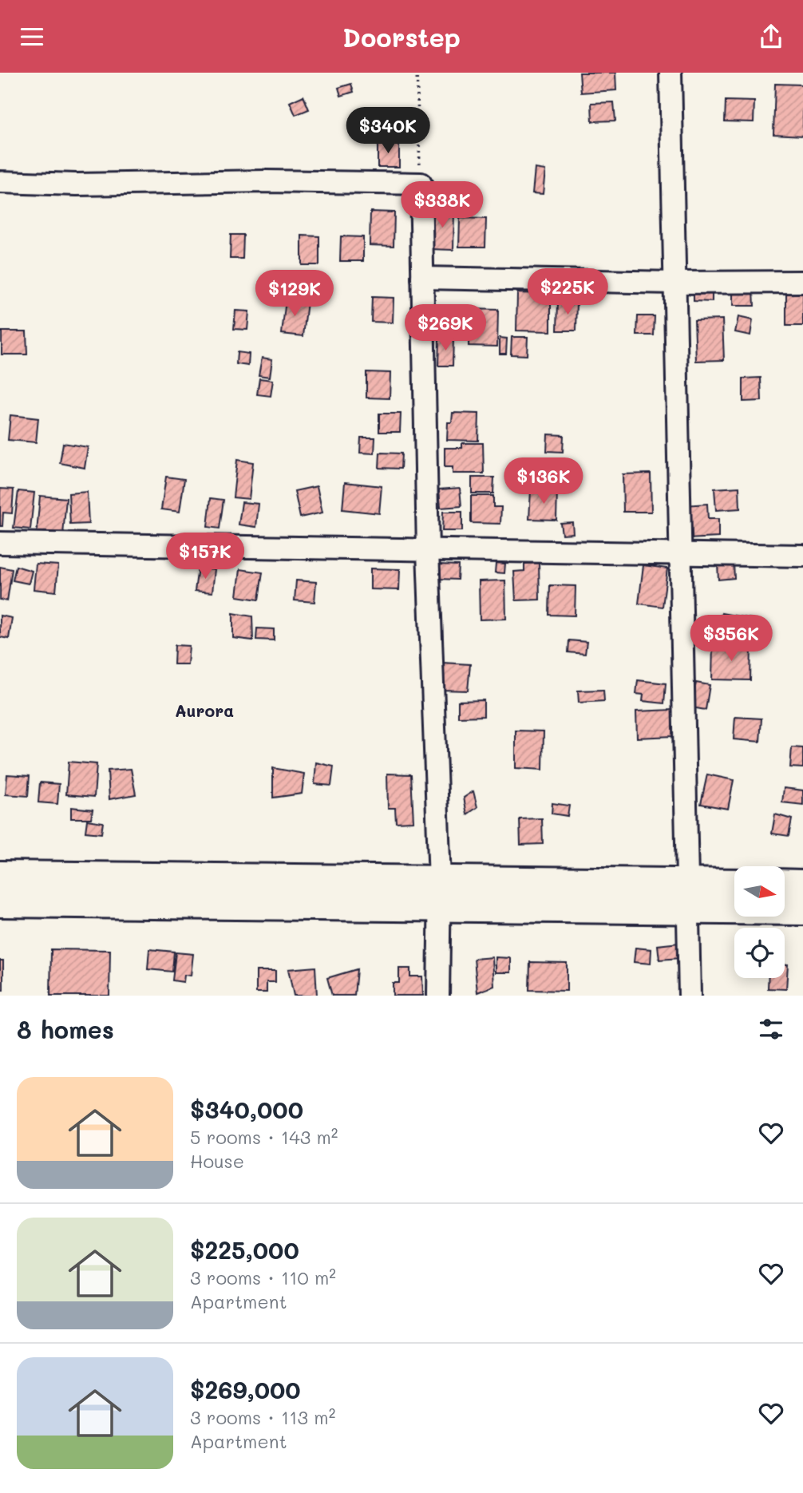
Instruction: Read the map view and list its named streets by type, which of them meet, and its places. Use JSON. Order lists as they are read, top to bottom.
{
  "districts": ["Aurora"],
  "north": "right",
  "page": {
    "header": "Doorstep",
    "price": [
      "$340K",
      "$338K",
      "$225K",
      "$129K",
      "$269K",
      "$136K",
      "$157K",
      "$356K"
    ],
    "heading": "8 homes",
    "list": [
      {
        "name": "$340,000",
        "note": "5 rooms · 143 m² · House"
      },
      {
        "name": "$225,000",
        "note": "3 rooms · 110 m² · Apartment"
      },
      {
        "name": "$269,000",
        "note": "3 rooms · 113 m² · Apartment"
      }
    ]
  }
}
